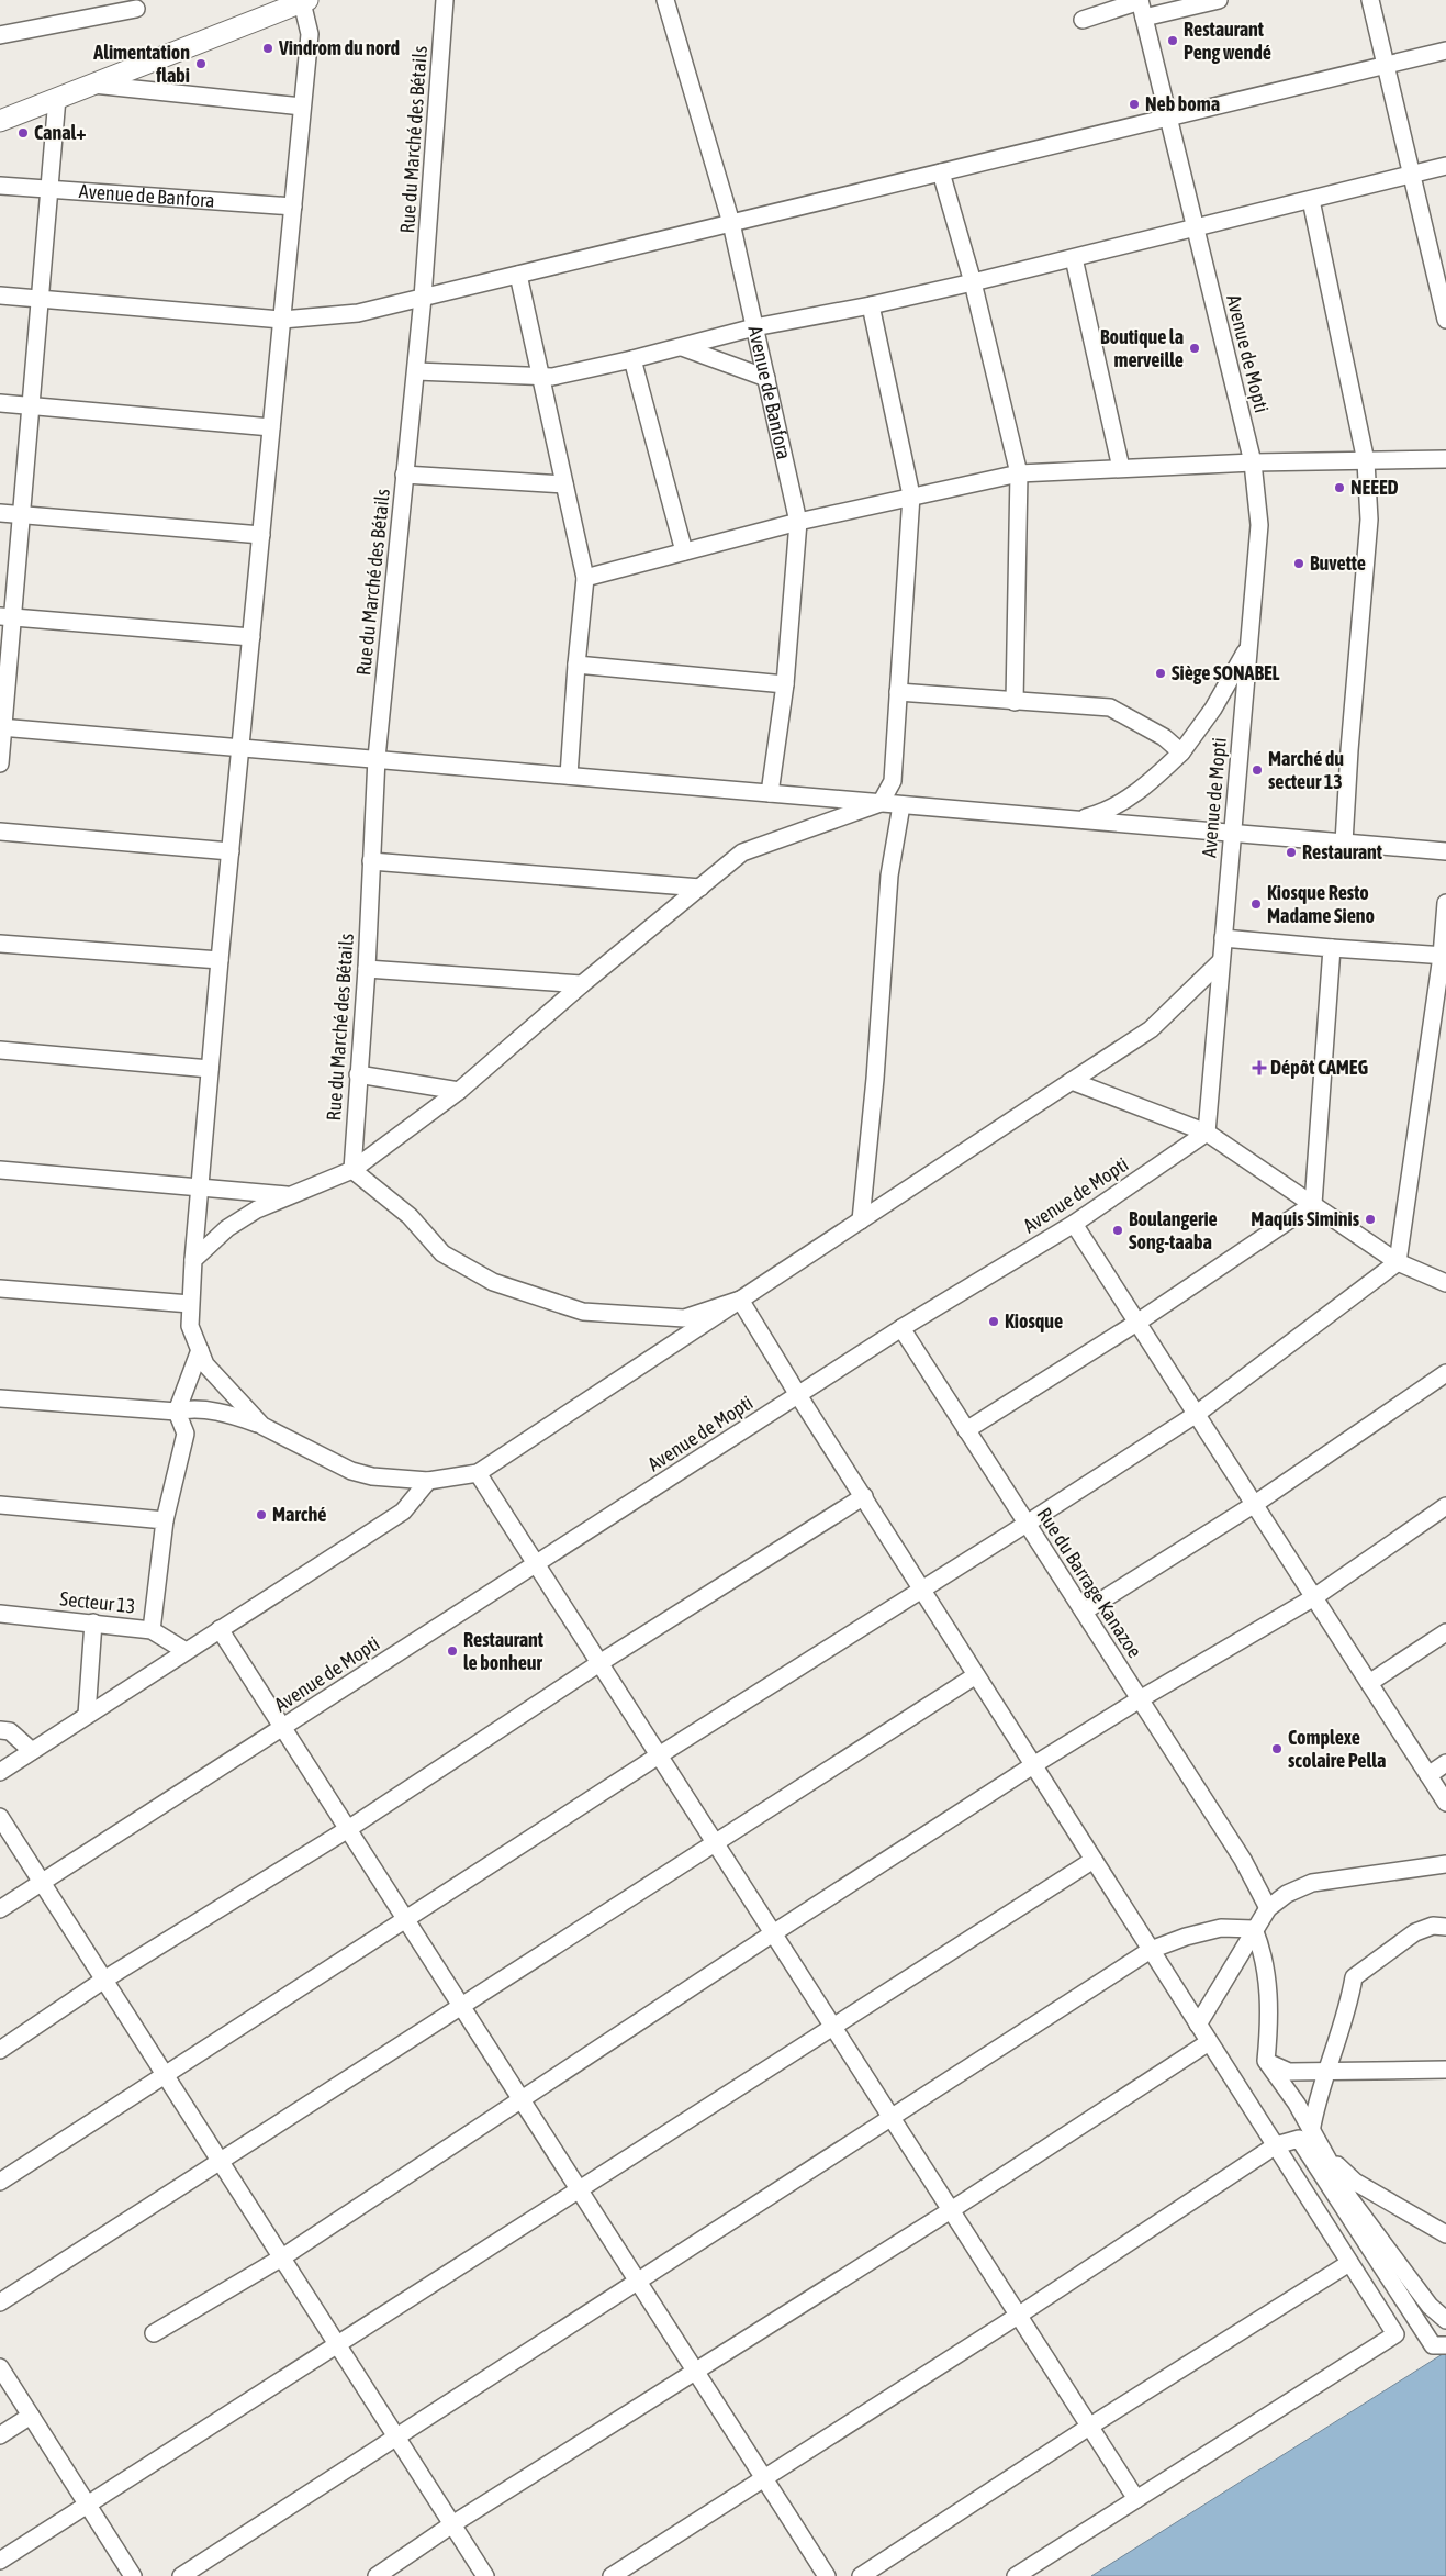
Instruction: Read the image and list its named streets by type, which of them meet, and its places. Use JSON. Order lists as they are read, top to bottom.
{
  "streets": {
    "street": [
      "Rue du Marché des Bétails",
      "Avenue de Banfora",
      "Avenue de Mopti",
      "Rue du Barrage Kanazoe",
      "Secteur 13"
    ]
  },
  "crossings": [
    ["Avenue de Mopti", "Rue du Barrage Kanazoe"]
  ],
  "places": {
    "other": [
      "Restaurant Peng wendé",
      "Vindrom du nord",
      "Alimentation flabi",
      "Neb boma",
      "Canal+",
      "Boutique la merveille",
      "NEEED",
      "Buvette",
      "Siège SONABEL",
      "Marché du secteur 13",
      "Restaurant",
      "Kiosque Resto Madame Sieno",
      "Maquis Siminis",
      "Boulangerie Song-taaba",
      "Kiosque",
      "Marché",
      "Restaurant le bonheur",
      "Complexe scolaire Pella"
    ],
    "health": ["Dépôt CAMEG"]
  }
}
